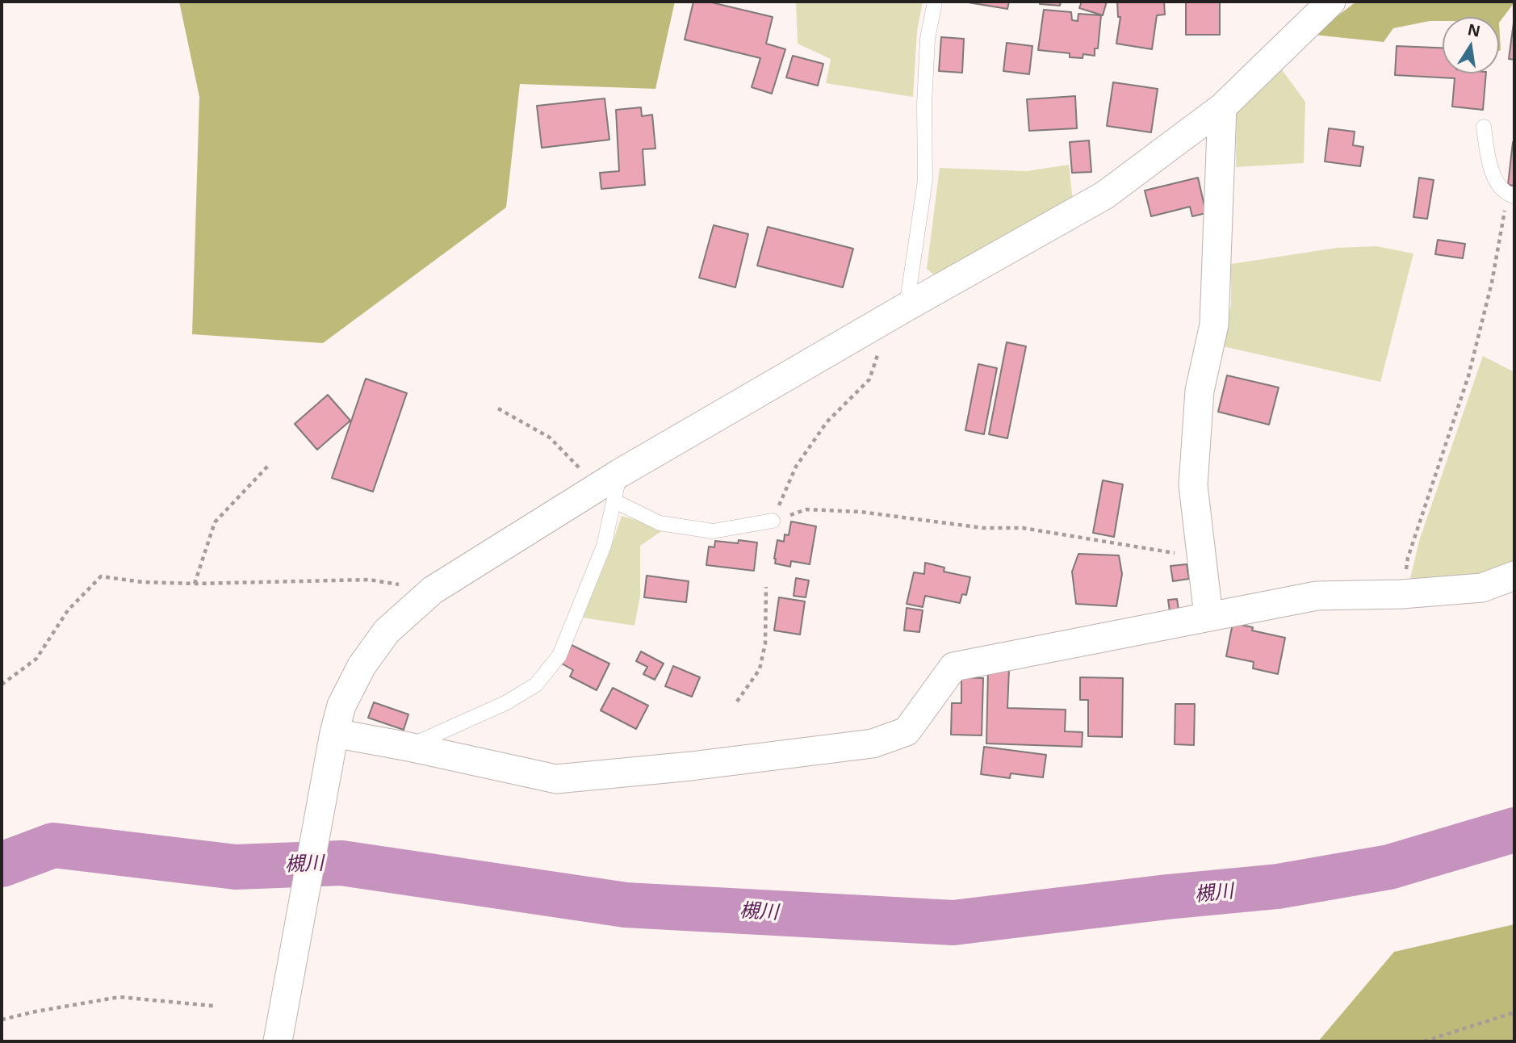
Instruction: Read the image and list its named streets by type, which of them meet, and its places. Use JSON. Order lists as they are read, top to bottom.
{
  "water": ["槻川"],
  "north": "top"
}
